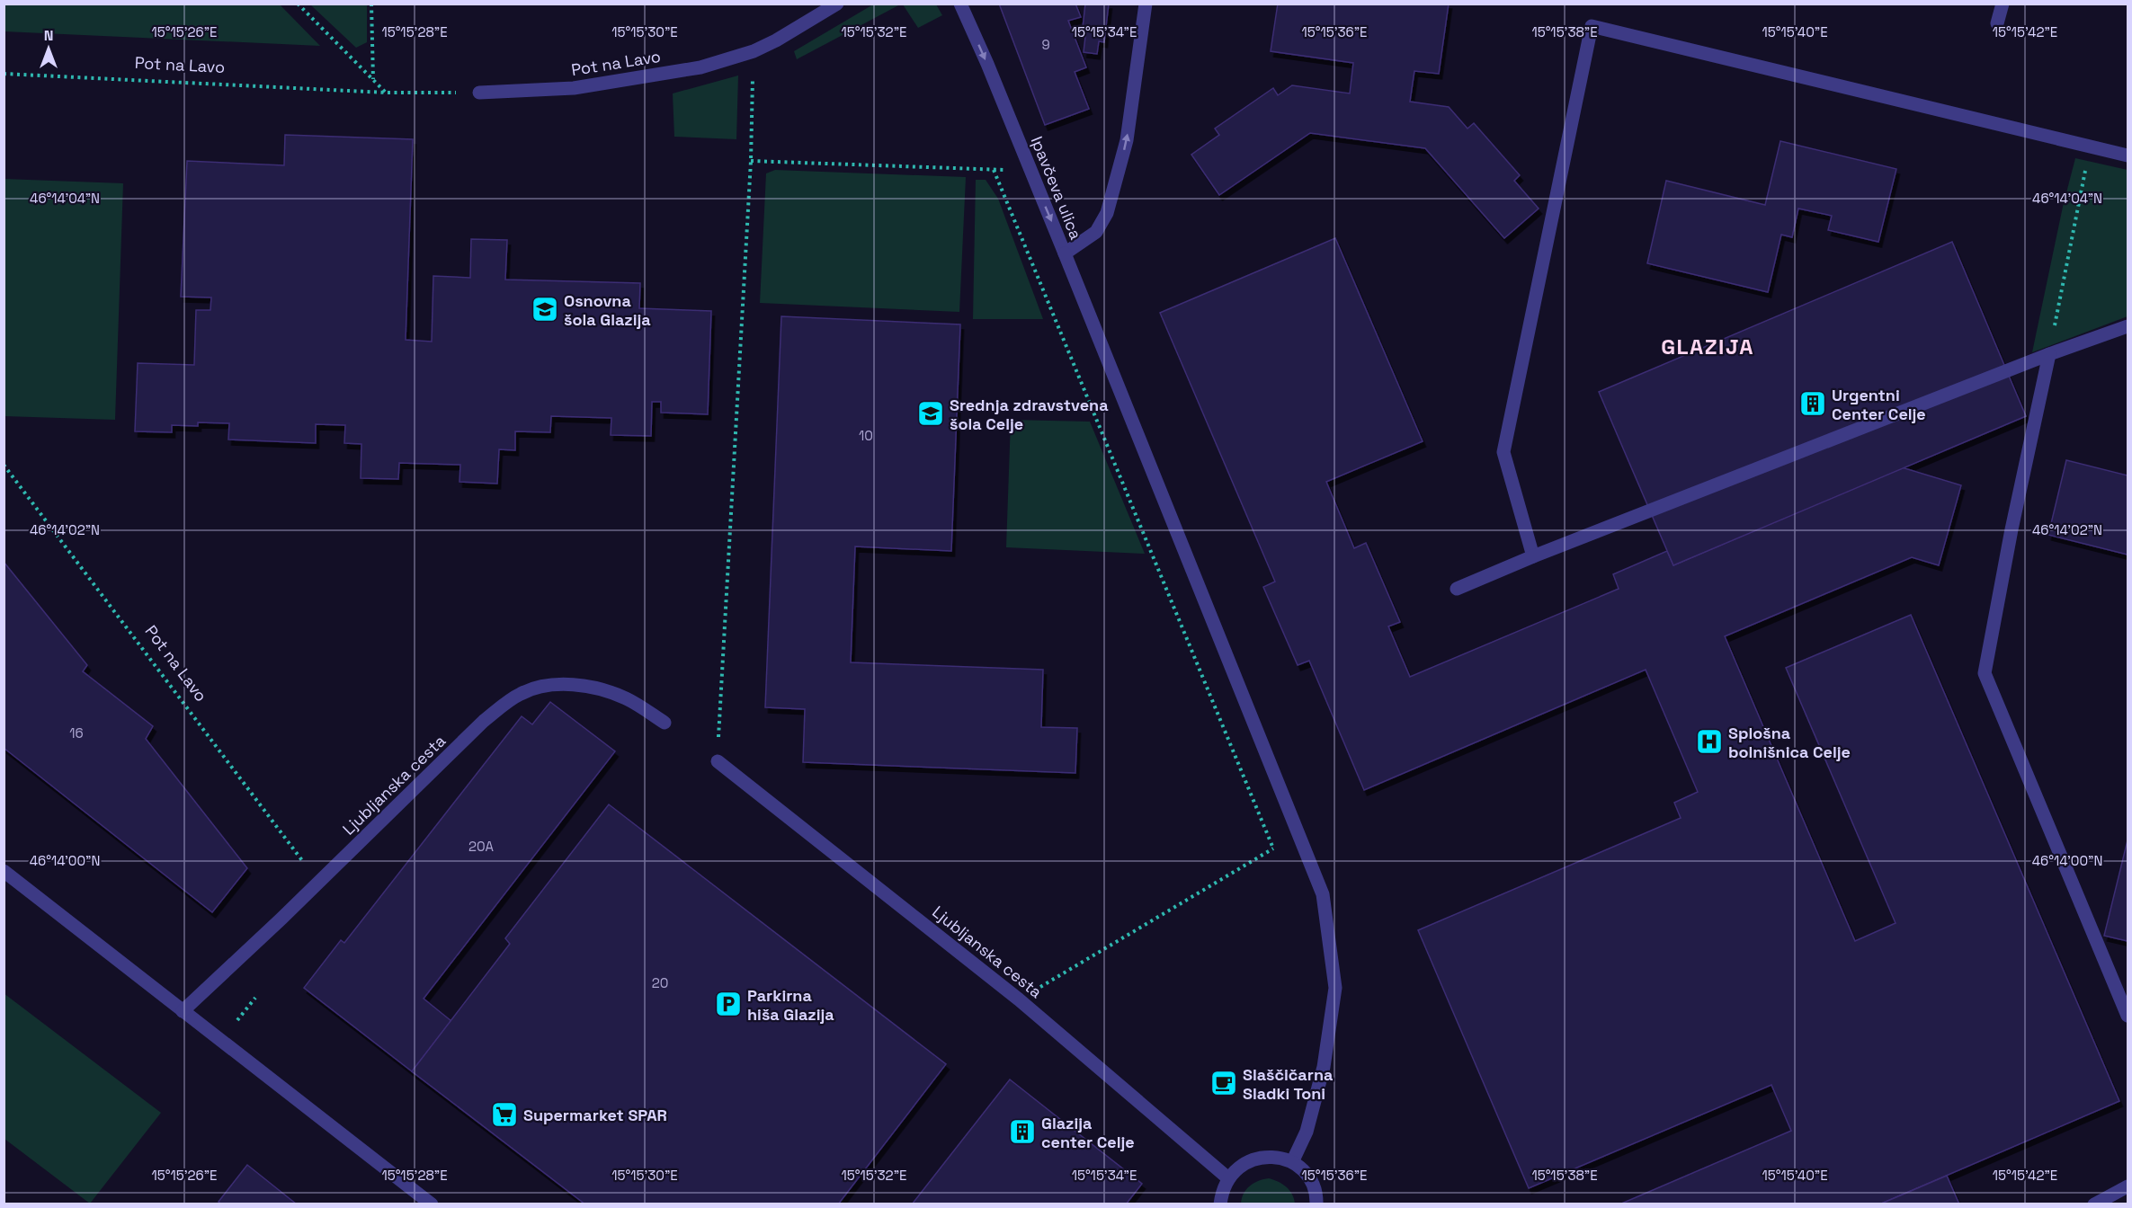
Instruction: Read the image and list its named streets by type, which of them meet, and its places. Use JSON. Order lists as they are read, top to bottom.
{
  "streets": {
    "street": ["Pot na Lavo", "Ipavčeva ulica", "Ljubljanska cesta"]
  },
  "crossings": [
    ["Pot na Lavo", "Ljubljanska cesta"]
  ],
  "districts": ["GLAZIJA"],
  "places": {
    "school or university": ["Osnovna šola Glazija", "Srednja zdravstvena šola Celje"],
    "building": ["Urgentni Center Celje", "Glazija center Celje"],
    "hospital": ["Splošna bolnišnica Celje"],
    "parking": ["Parkirna hiša Glazija"],
    "cafe": ["Slaščičarna Sladki Toni"],
    "supermarket": ["Supermarket SPAR"]
  },
  "house_numbers": [
    "9",
    "10",
    "16",
    "20A",
    "20"
  ],
  "north": "top",
  "coordinates": [
    "15°15'26\"E",
    "15°15'28\"E",
    "15°15'30\"E",
    "15°15'32\"E",
    "15°15'34\"E",
    "15°15'36\"E",
    "15°15'38\"E",
    "15°15'40\"E",
    "15°15'42\"E",
    "46°14'04\"N",
    "46°14'02\"N",
    "46°14'00\"N"
  ]
}
